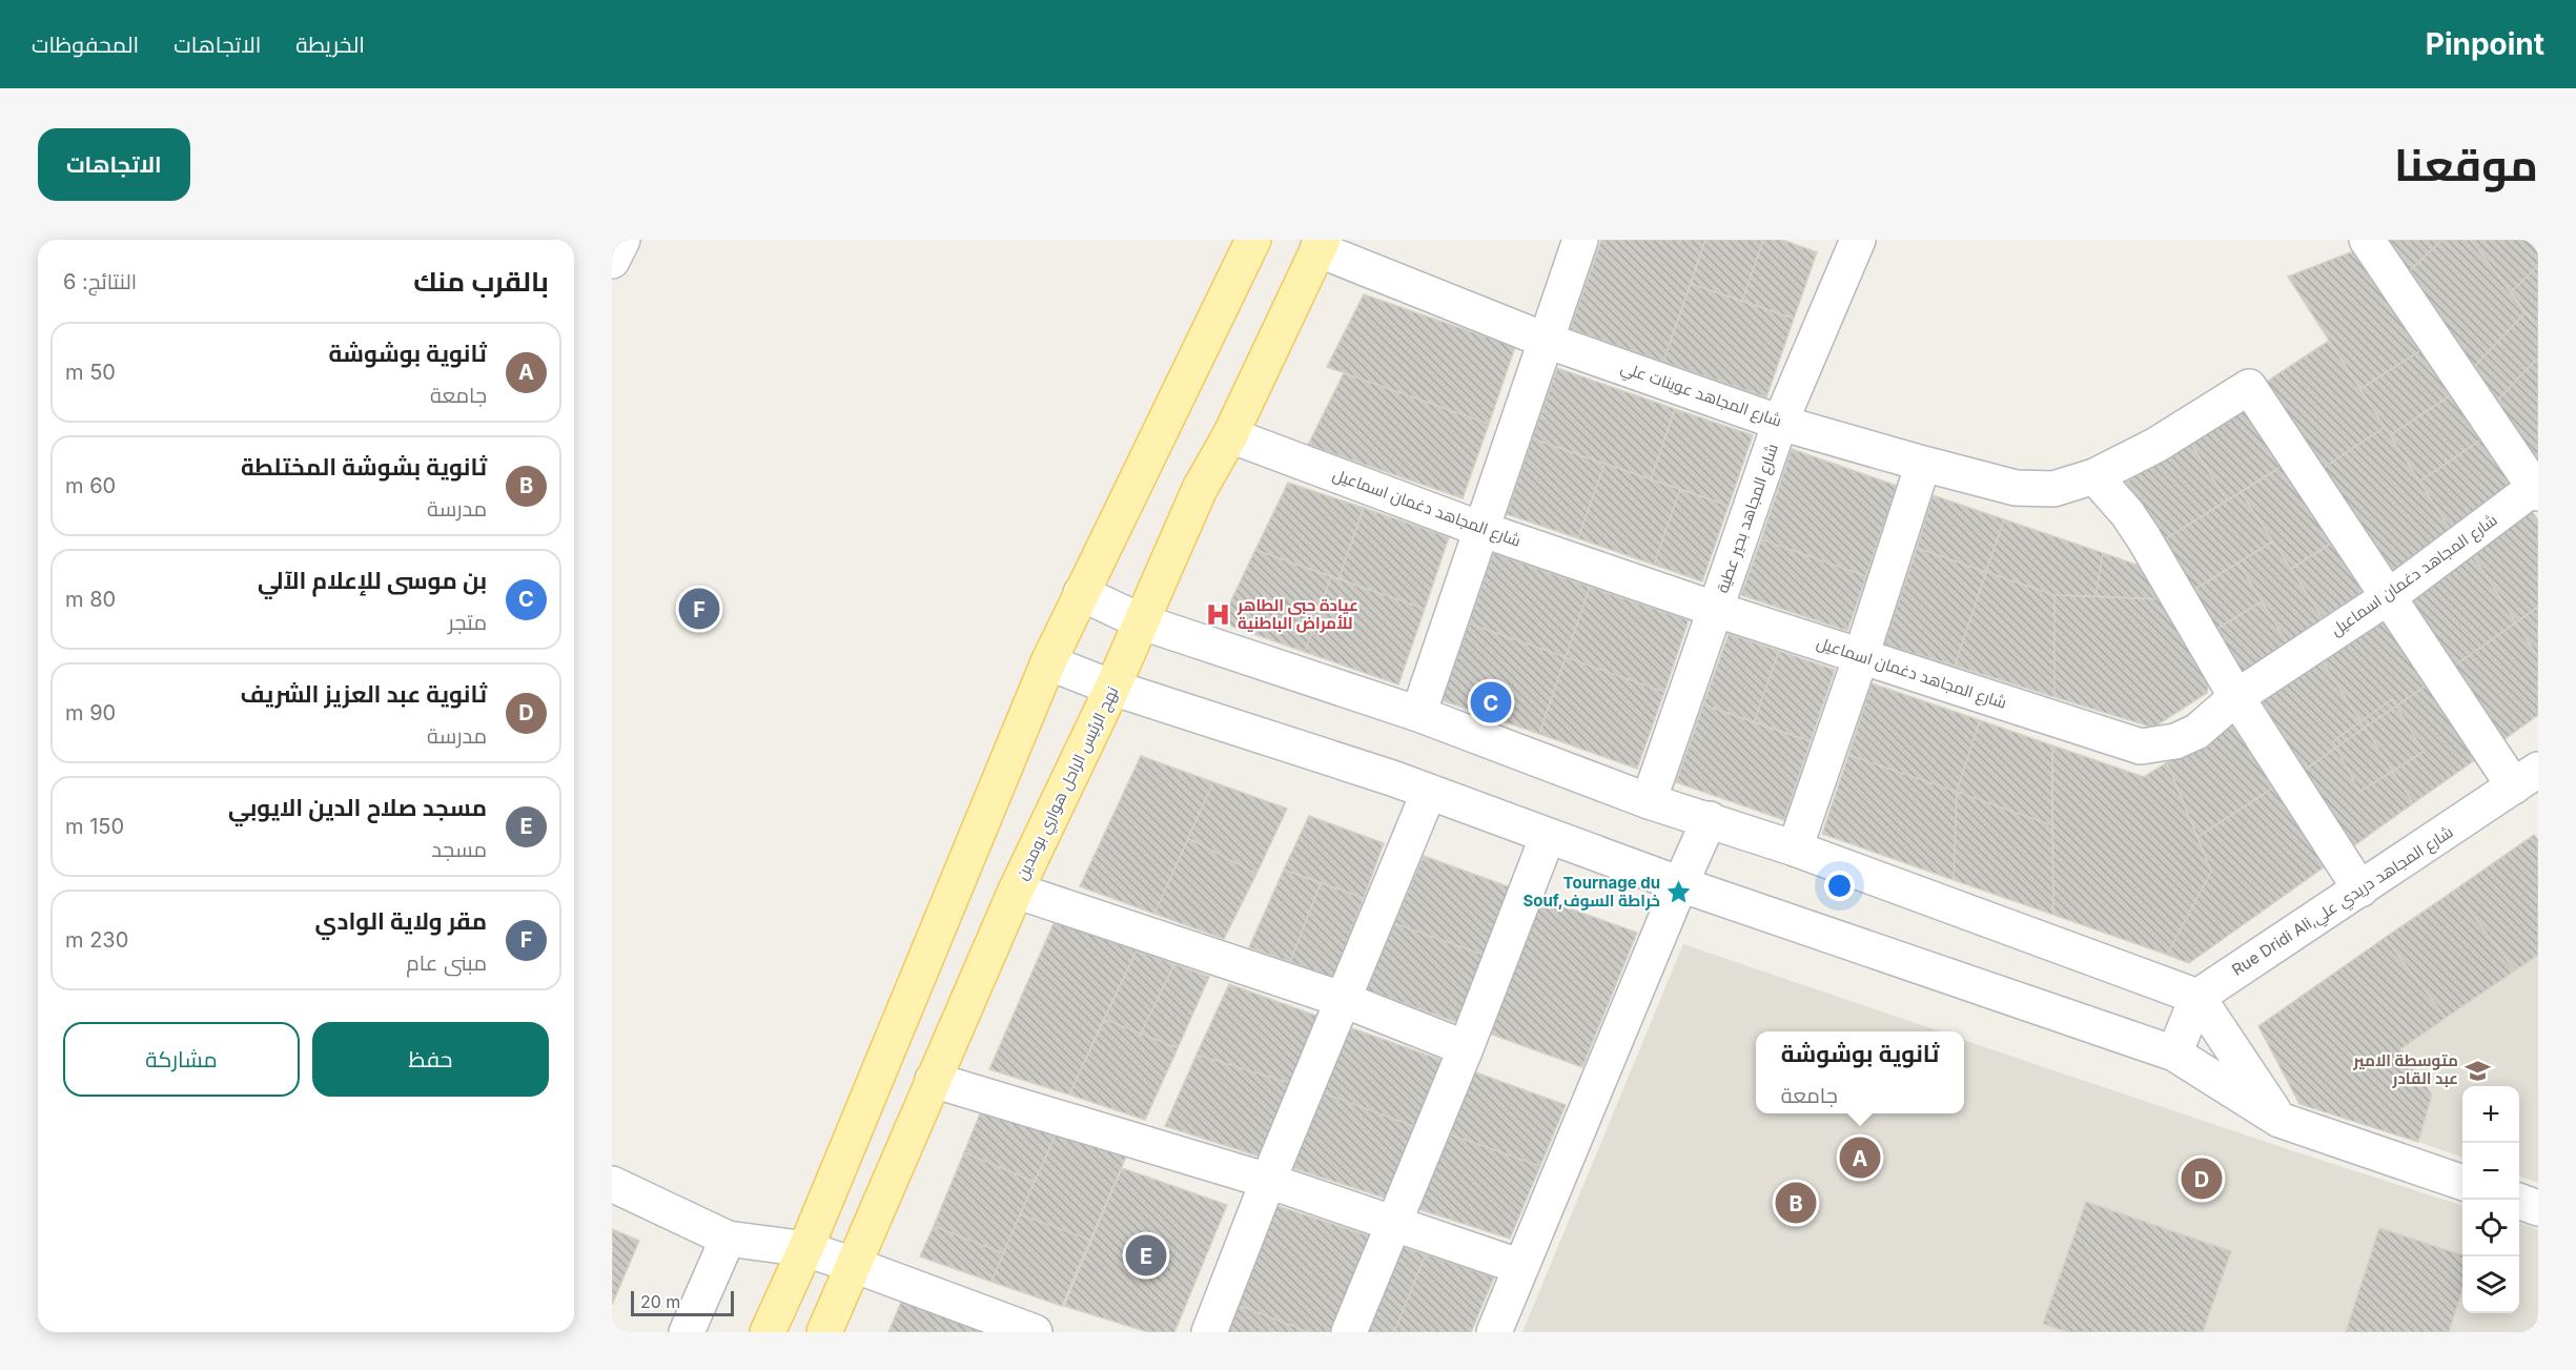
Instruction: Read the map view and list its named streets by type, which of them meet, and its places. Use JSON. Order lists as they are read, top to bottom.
{
  "streets": {
    "main road": ["نهج الرئيس الراحل هواري بومدين"],
    "street": [
      "شارع المجاهد عوينات علي",
      "شارع المجاهد دغمان اسماعيل",
      "شارع المجاهد بحير عطية",
      "Rue Dridi Ali,شارع المجاهد دريدي علي"
    ]
  },
  "crossings": [
    ["شارع المجاهد عوينات علي", "شارع المجاهد دغمان اسماعيل"],
    ["شارع المجاهد عوينات علي", "شارع المجاهد بحير عطية"],
    ["شارع المجاهد عوينات علي", "نهج الرئيس الراحل هواري بومدين"],
    ["شارع المجاهد دغمان اسماعيل", "شارع المجاهد بحير عطية"],
    ["شارع المجاهد دغمان اسماعيل", "نهج الرئيس الراحل هواري بومدين"]
  ],
  "places": {
    "hospital": ["عيادة حبى الطاهر للأمراض الباطنية"],
    "place": ["Tournage du Souf,خراطة السوف"],
    "school or university": ["متوسطة الامير عبد القادر"]
  },
  "scale_bar": "20 m",
  "page": {
    "header": "Pinpoint",
    "nav": ["الخريطة", "الاتجاهات", "المحفوظات"],
    "title": "موقعنا",
    "buttons": [
      "الاتجاهات",
      ["حفظ", "مشاركة"]
    ],
    "heading": ["بالقرب منك", "النتائج: 6"],
    "list": [
      {
        "mark": "A",
        "name": "ثانوية بوشوشة",
        "note": "جامعة",
        "value": "50 m"
      },
      {
        "mark": "B",
        "name": "ثانوية بشوشة المختلطة",
        "note": "مدرسة",
        "value": "60 m"
      },
      {
        "mark": "C",
        "name": "بن موسى للإعلام الآلي",
        "note": "متجر",
        "value": "80 m"
      },
      {
        "mark": "D",
        "name": "ثانوية عبد العزيز الشريف",
        "note": "مدرسة",
        "value": "90 m"
      },
      {
        "mark": "E",
        "name": "مسجد صلاح الدين الايوبي",
        "note": "مسجد",
        "value": "150 m"
      },
      {
        "mark": "F",
        "name": "مقر ولاية الوادي",
        "note": "مبنى عام",
        "value": "230 m"
      }
    ],
    "pins": [
      "F",
      "C",
      "A",
      "D",
      "B",
      "E"
    ],
    "popup": ["ثانوية بوشوشة", "جامعة"],
    "map_buttons": ["+", "−"],
    "scale": "20 m"
  }
}
